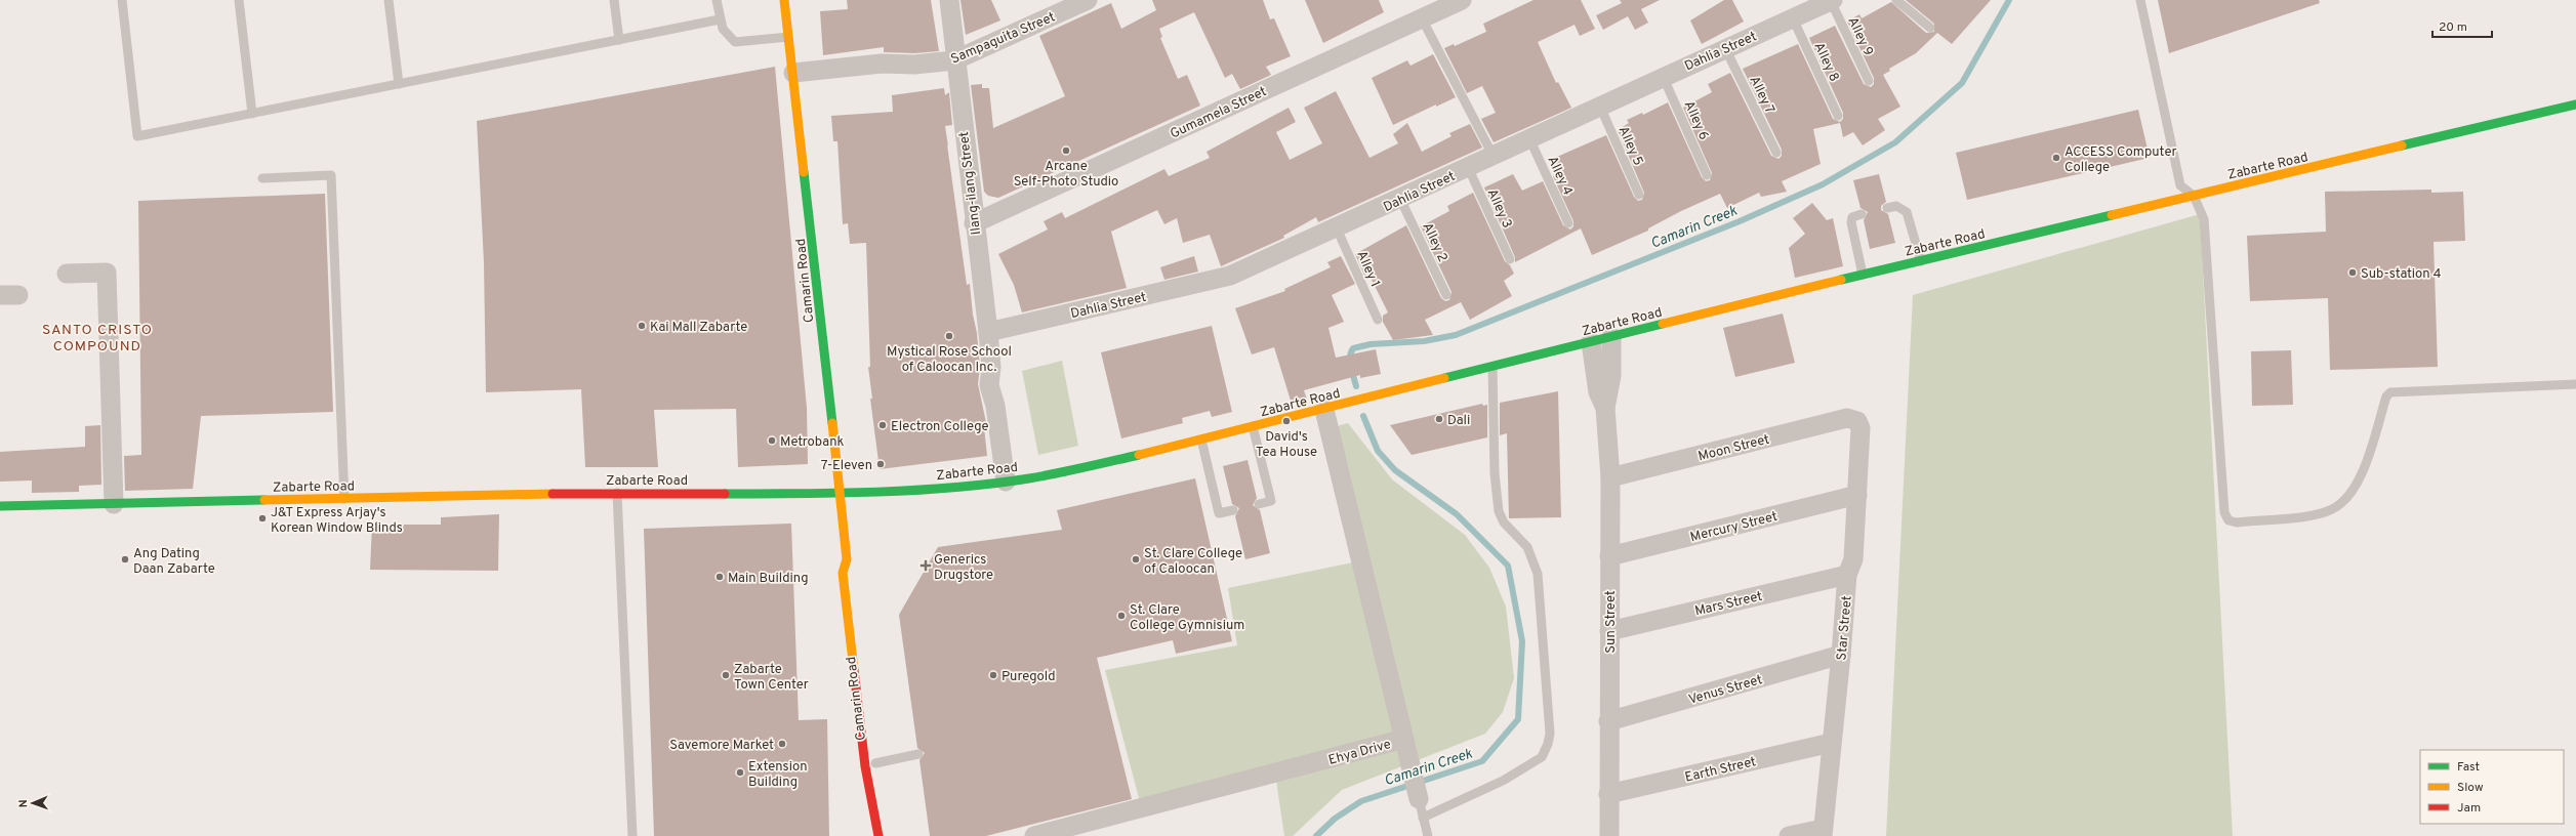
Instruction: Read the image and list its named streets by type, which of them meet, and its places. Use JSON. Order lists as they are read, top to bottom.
{
  "streets": {
    "main road": ["Zabarte Road", "Camarin Road"],
    "street": [
      "Sampaguita Street",
      "Dahlia Street",
      "Gumamela Street",
      "Ilang-ilang Street",
      "Moon Street",
      "Mercury Street",
      "Mars Street",
      "Sun Street",
      "Star Street",
      "Venus Street",
      "Ehya Drive",
      "Earth Street"
    ],
    "lane": [
      "Alley 9",
      "Alley 8",
      "Alley 7",
      "Alley 6",
      "Alley 5",
      "Alley 4",
      "Alley 3",
      "Alley 2",
      "Alley 1"
    ]
  },
  "crossings": [
    ["Alley 9", "Dahlia Street"],
    ["Sampaguita Street", "Ilang-ilang Street"],
    ["Sampaguita Street", "Camarin Road"],
    ["Dahlia Street", "Alley 8"],
    ["Dahlia Street", "Alley 7"],
    ["Dahlia Street", "Alley 6"],
    ["Dahlia Street", "Alley 5"],
    ["Dahlia Street", "Alley 4"],
    ["Dahlia Street", "Ilang-ilang Street"],
    ["Dahlia Street", "Alley 3"],
    ["Dahlia Street", "Alley 2"],
    ["Dahlia Street", "Alley 1"],
    ["Gumamela Street", "Ilang-ilang Street"],
    ["Zabarte Road", "Ilang-ilang Street"],
    ["Zabarte Road", "Camarin Road"],
    ["Zabarte Road", "Sun Street"],
    ["Zabarte Road", "Ehya Drive"],
    ["Moon Street", "Sun Street"],
    ["Moon Street", "Star Street"],
    ["Mercury Street", "Sun Street"],
    ["Mercury Street", "Star Street"],
    ["Mars Street", "Sun Street"],
    ["Mars Street", "Star Street"],
    ["Sun Street", "Venus Street"],
    ["Sun Street", "Earth Street"],
    ["Star Street", "Venus Street"],
    ["Star Street", "Earth Street"]
  ],
  "districts": ["SANTO CRISTO COMPOUND"],
  "water": ["Camarin Creek"],
  "places": {
    "other": [
      "Arcane Self-Photo Studio",
      "ACCESS Computer College",
      "Sub-station 4",
      "Kai Mall Zabarte",
      "Mystical Rose School of Caloocan Inc.",
      "Dali",
      "David's Tea House",
      "Electron College",
      "Metrobank",
      "7-Eleven",
      "J&T Express Arjay's Korean Window Blinds",
      "Ang Dating Daan Zabarte",
      "St. Clare College of Caloocan",
      "Main Building",
      "St. Clare College Gymnisium",
      "Zabarte Town Center",
      "Puregold",
      "Savemore Market",
      "Extension Building"
    ],
    "health": ["Generics Drugstore"]
  },
  "legend": ["Fast", "Slow", "Jam"],
  "scale_bar": "20 m",
  "north": "left"
}
